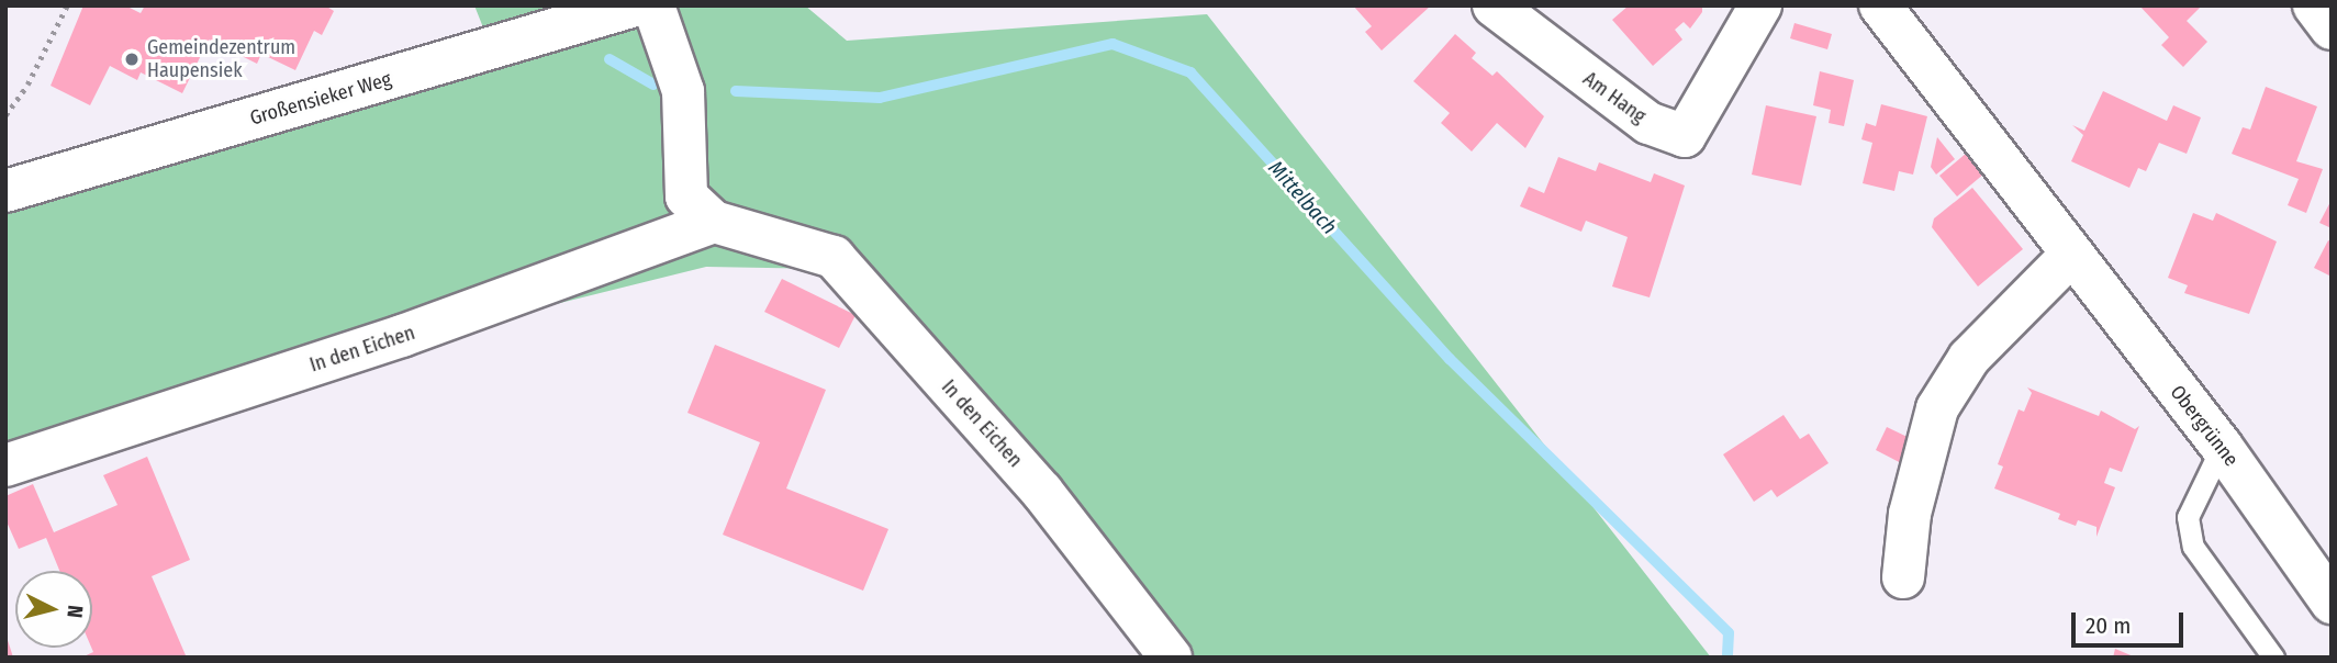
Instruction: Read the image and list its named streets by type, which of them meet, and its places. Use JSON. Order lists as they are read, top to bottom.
{
  "streets": {
    "street": [
      "Am Hang",
      "Großensieker Weg",
      "In den Eichen",
      "Obergrünne"
    ]
  },
  "water": ["Mittelbach"],
  "places": ["Gemeindezentrum Haupensiek"],
  "scale_bar": "20 m",
  "north": "right"
}
